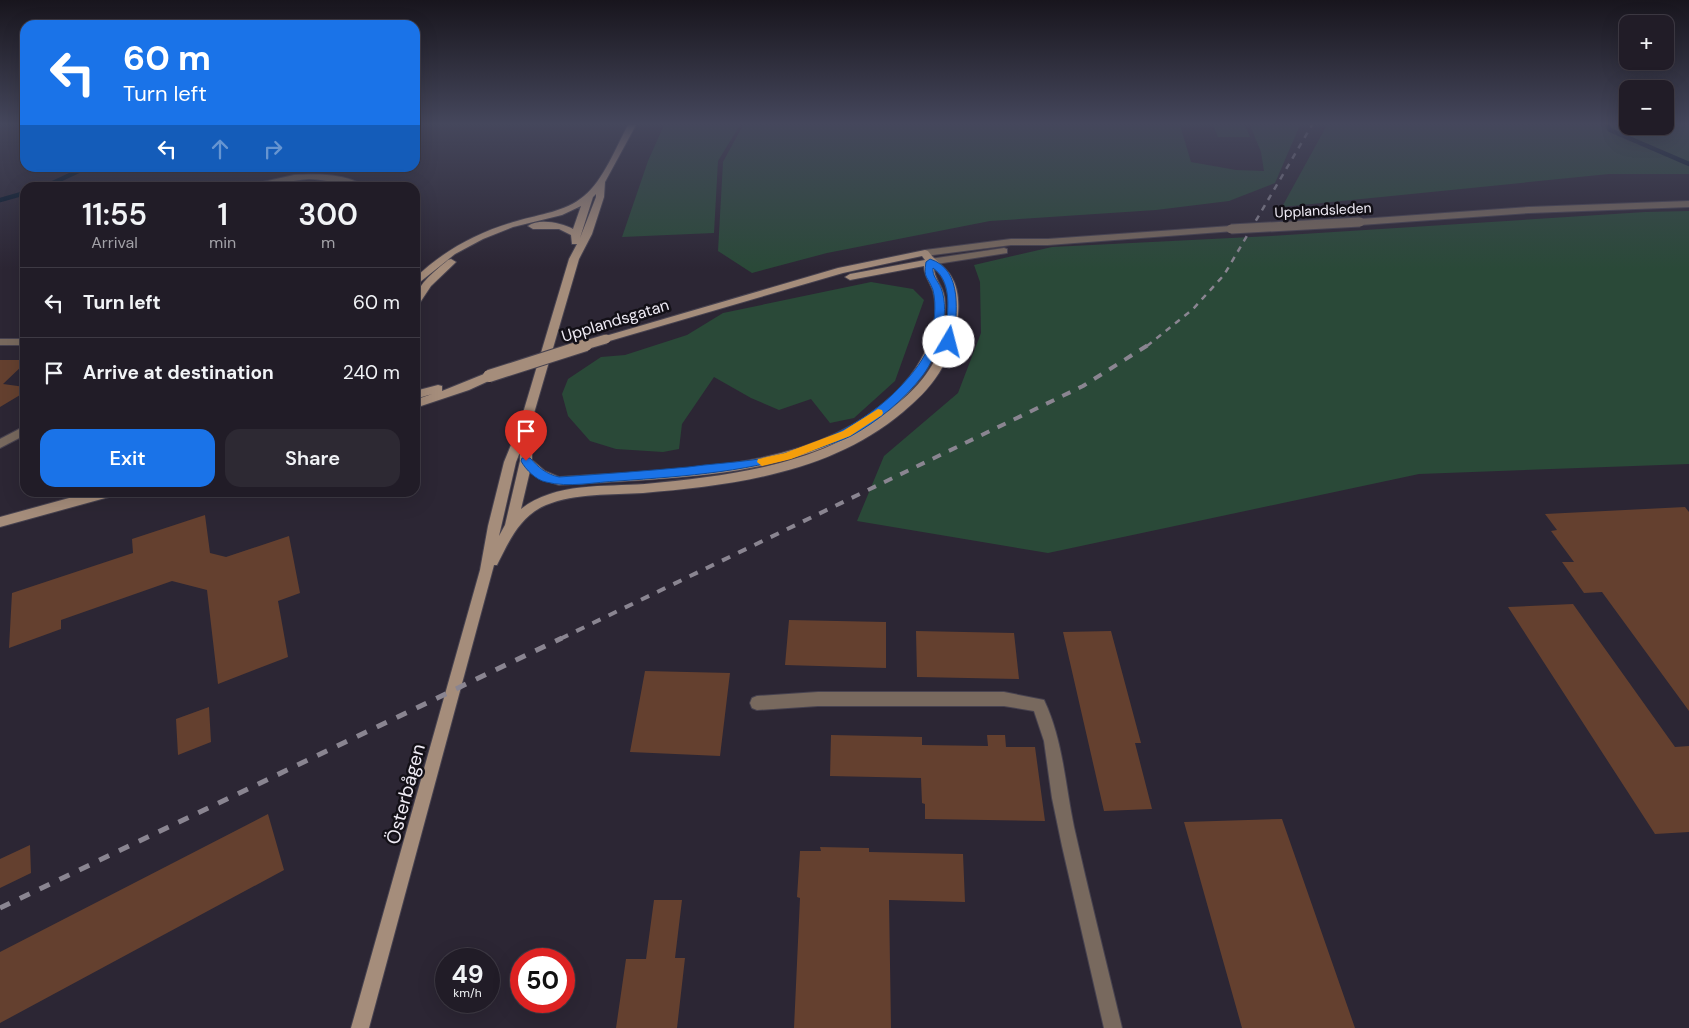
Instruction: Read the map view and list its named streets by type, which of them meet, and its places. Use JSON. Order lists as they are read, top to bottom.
{
  "streets": {
    "main road": ["Upplandsgatan", "Österbågen"],
    "street": ["Upplandsleden"]
  },
  "crossings": [
    ["Upplandsleden", "Upplandsgatan"]
  ],
  "page": {
    "map_buttons": ["+", "−"],
    "turn": ["60 m", "Turn left"],
    "eta": [
      "11:55",
      "Arrival",
      "1",
      "min",
      "300",
      "m"
    ],
    "list": [
      {
        "name": "Turn left",
        "value": "60 m"
      },
      {
        "name": "Arrive at destination",
        "value": "240 m"
      }
    ],
    "buttons": ["Exit", "Share"],
    "speed": "49 km/h",
    "limit": "50"
  }
}
